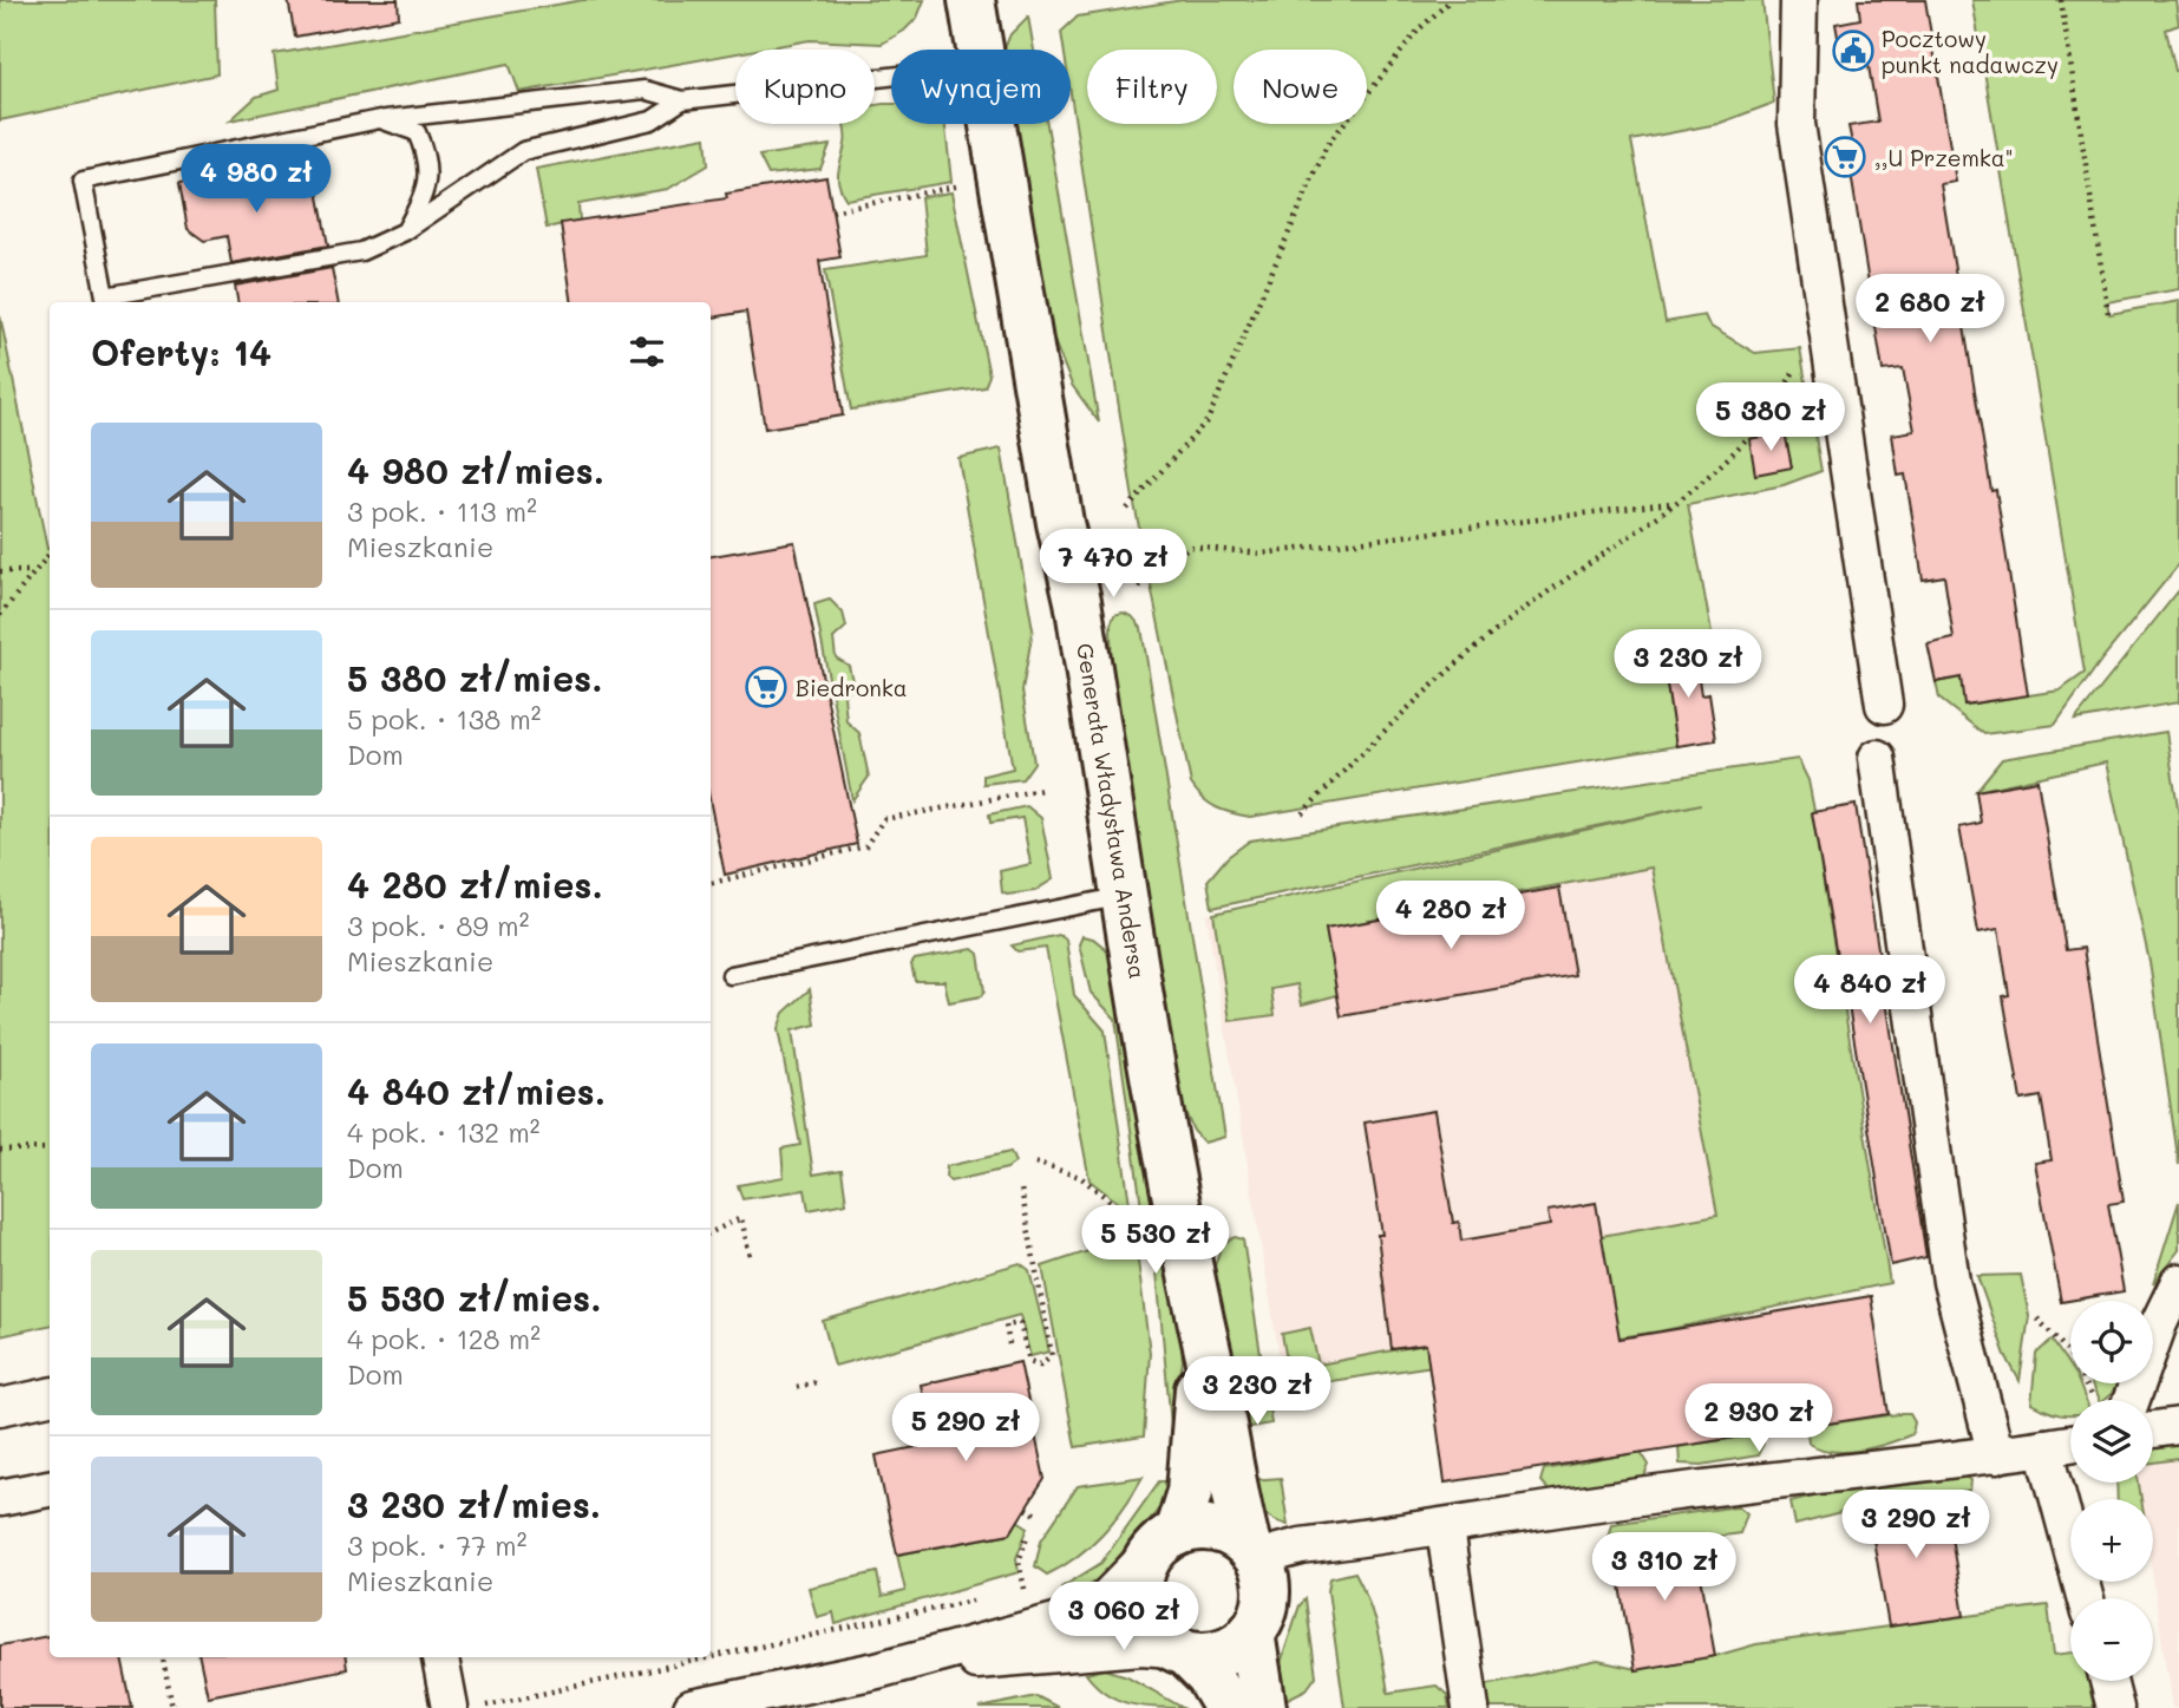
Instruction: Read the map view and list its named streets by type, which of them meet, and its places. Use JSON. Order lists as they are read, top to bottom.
{
  "streets": {
    "main road": ["Generała Władysława Andersa"]
  },
  "places": {
    "public building": ["Pocztowy punkt nadawczy"],
    "supermarket": [",,U Przemka\"", "Biedronka"]
  },
  "page": {
    "chip": [
      "Kupno",
      "Wynajem",
      "Filtry",
      "Nowe"
    ],
    "price": [
      "4 980 zł",
      "2 680 zł",
      "5 380 zł",
      "7 470 zł",
      "3 230 zł",
      "4 280 zł",
      "4 840 zł",
      "5 530 zł",
      "3 230 zł",
      "2 930 zł",
      "5 290 zł",
      "3 290 zł",
      "3 310 zł",
      "3 060 zł"
    ],
    "heading": "Oferty: 14",
    "list": [
      {
        "name": "4 980 zł/mies.",
        "note": "3 pok. · 113 m² · Mieszkanie"
      },
      {
        "name": "5 380 zł/mies.",
        "note": "5 pok. · 138 m² · Dom"
      },
      {
        "name": "4 280 zł/mies.",
        "note": "3 pok. · 89 m² · Mieszkanie"
      },
      {
        "name": "4 840 zł/mies.",
        "note": "4 pok. · 132 m² · Dom"
      },
      {
        "name": "5 530 zł/mies.",
        "note": "4 pok. · 128 m² · Dom"
      },
      {
        "name": "3 230 zł/mies.",
        "note": "3 pok. · 77 m² · Mieszkanie"
      }
    ],
    "map_buttons": ["+", "−"]
  }
}
